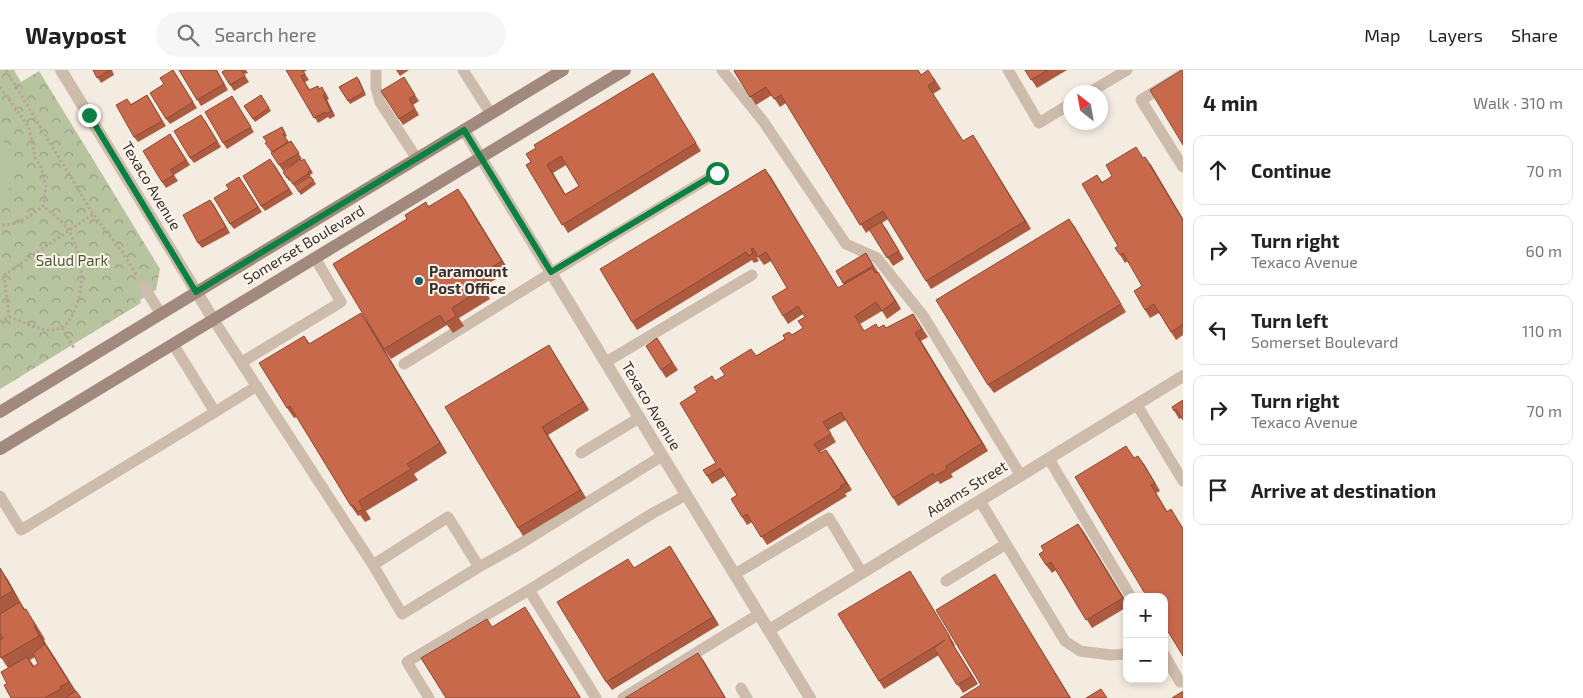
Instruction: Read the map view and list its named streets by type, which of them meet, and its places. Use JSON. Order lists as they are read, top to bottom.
{
  "streets": {
    "main road": ["Somerset Boulevard"],
    "street": ["Texaco Avenue", "Adams Street"]
  },
  "crossings": [
    ["Texaco Avenue", "Somerset Boulevard"],
    ["Texaco Avenue", "Adams Street"]
  ],
  "parks": ["Salud Park"],
  "places": ["Paramount Post Office"],
  "north": "top left",
  "page": {
    "header": "Waypost",
    "search": "Search here",
    "nav": ["Map", "Layers", "Share"],
    "heading": ["4 min", "Walk · 310 m"],
    "list": [
      ["Continue", "70 m"],
      ["Turn right", "Texaco Avenue", "60 m"],
      ["Turn left", "Somerset Boulevard", "110 m"],
      ["Turn right", "Texaco Avenue", "70 m"],
      "Arrive at destination"
    ],
    "map_buttons": ["+", "−"]
  }
}
